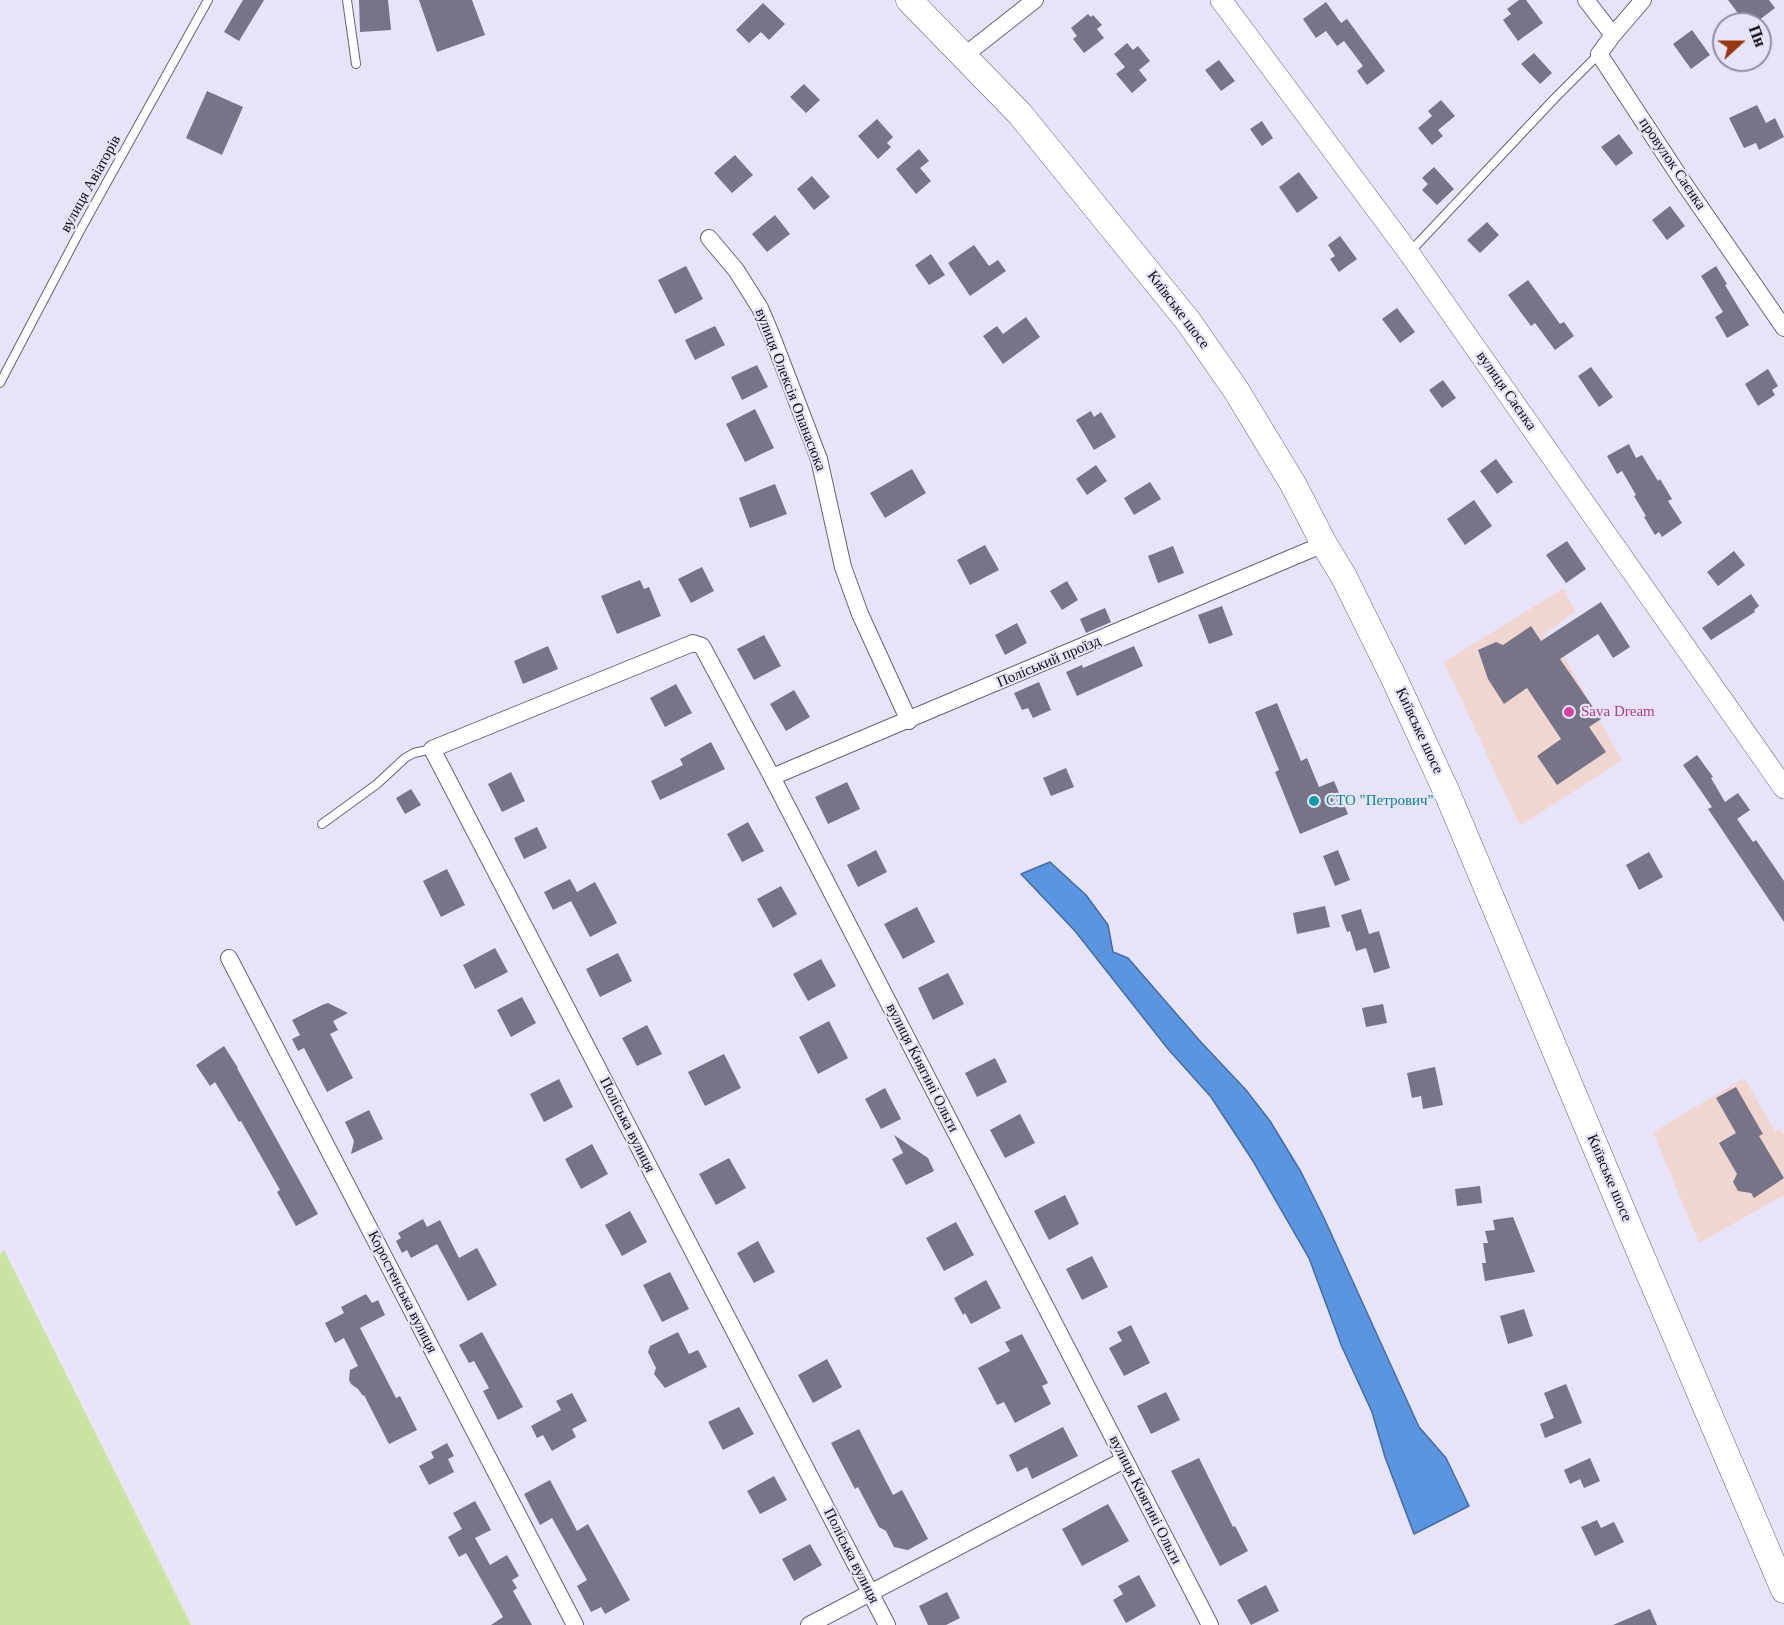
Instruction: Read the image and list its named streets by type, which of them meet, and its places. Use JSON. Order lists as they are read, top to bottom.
{
  "streets": {
    "main road": ["Київське шосе"],
    "street": [
      "провулок Саєнка",
      "вулиця Олексія Опанасюка",
      "вулиця Саєнка",
      "Поліський проїзд",
      "вулиця Княгині Ольги",
      "Поліська вулиця",
      "Коростенська вулиця"
    ],
    "lane": ["вулиця Авіаторів"]
  },
  "crossings": [
    ["Київське шосе", "Поліський проїзд"],
    ["вулиця Олексія Опанасюка", "Поліський проїзд"],
    ["Поліський проїзд", "вулиця Княгині Ольги"],
    ["вулиця Княгині Ольги", "Поліська вулиця"]
  ],
  "places": ["Sava Dream", "СТО \"Петрович\""],
  "north": "right"
}
